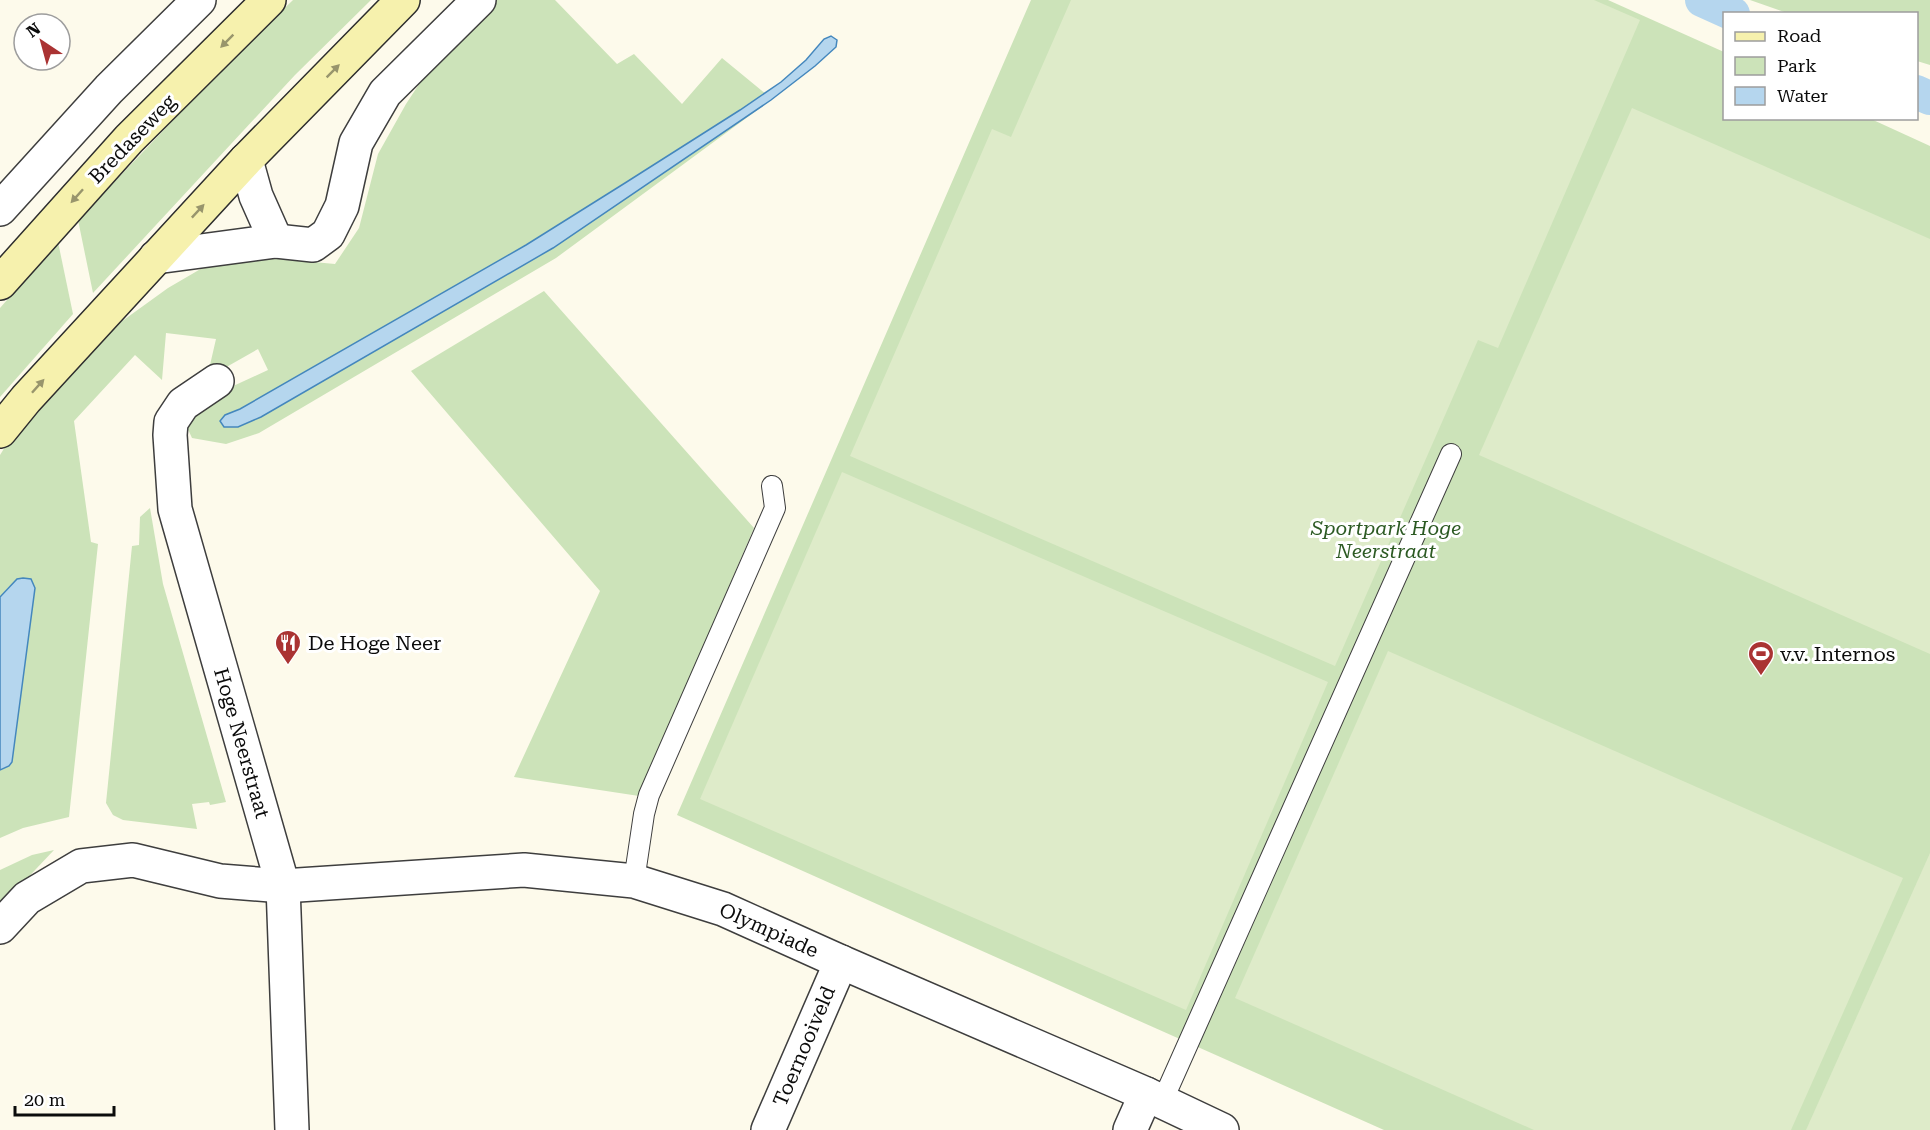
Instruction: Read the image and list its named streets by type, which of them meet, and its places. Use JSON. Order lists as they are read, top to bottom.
{
  "streets": {
    "main road": ["Bredaseweg"],
    "street": ["Hoge Neerstraat", "Olympiade", "Toernooiveld"]
  },
  "crossings": [
    ["Hoge Neerstraat", "Olympiade"],
    ["Olympiade", "Toernooiveld"]
  ],
  "parks": ["Sportpark Hoge Neerstraat"],
  "places": {
    "restaurant": ["De Hoge Neer"],
    "sports": ["v.v. Internos"]
  },
  "legend": ["Road", "Park", "Water"],
  "scale_bar": "20 m",
  "north": "top left"
}
